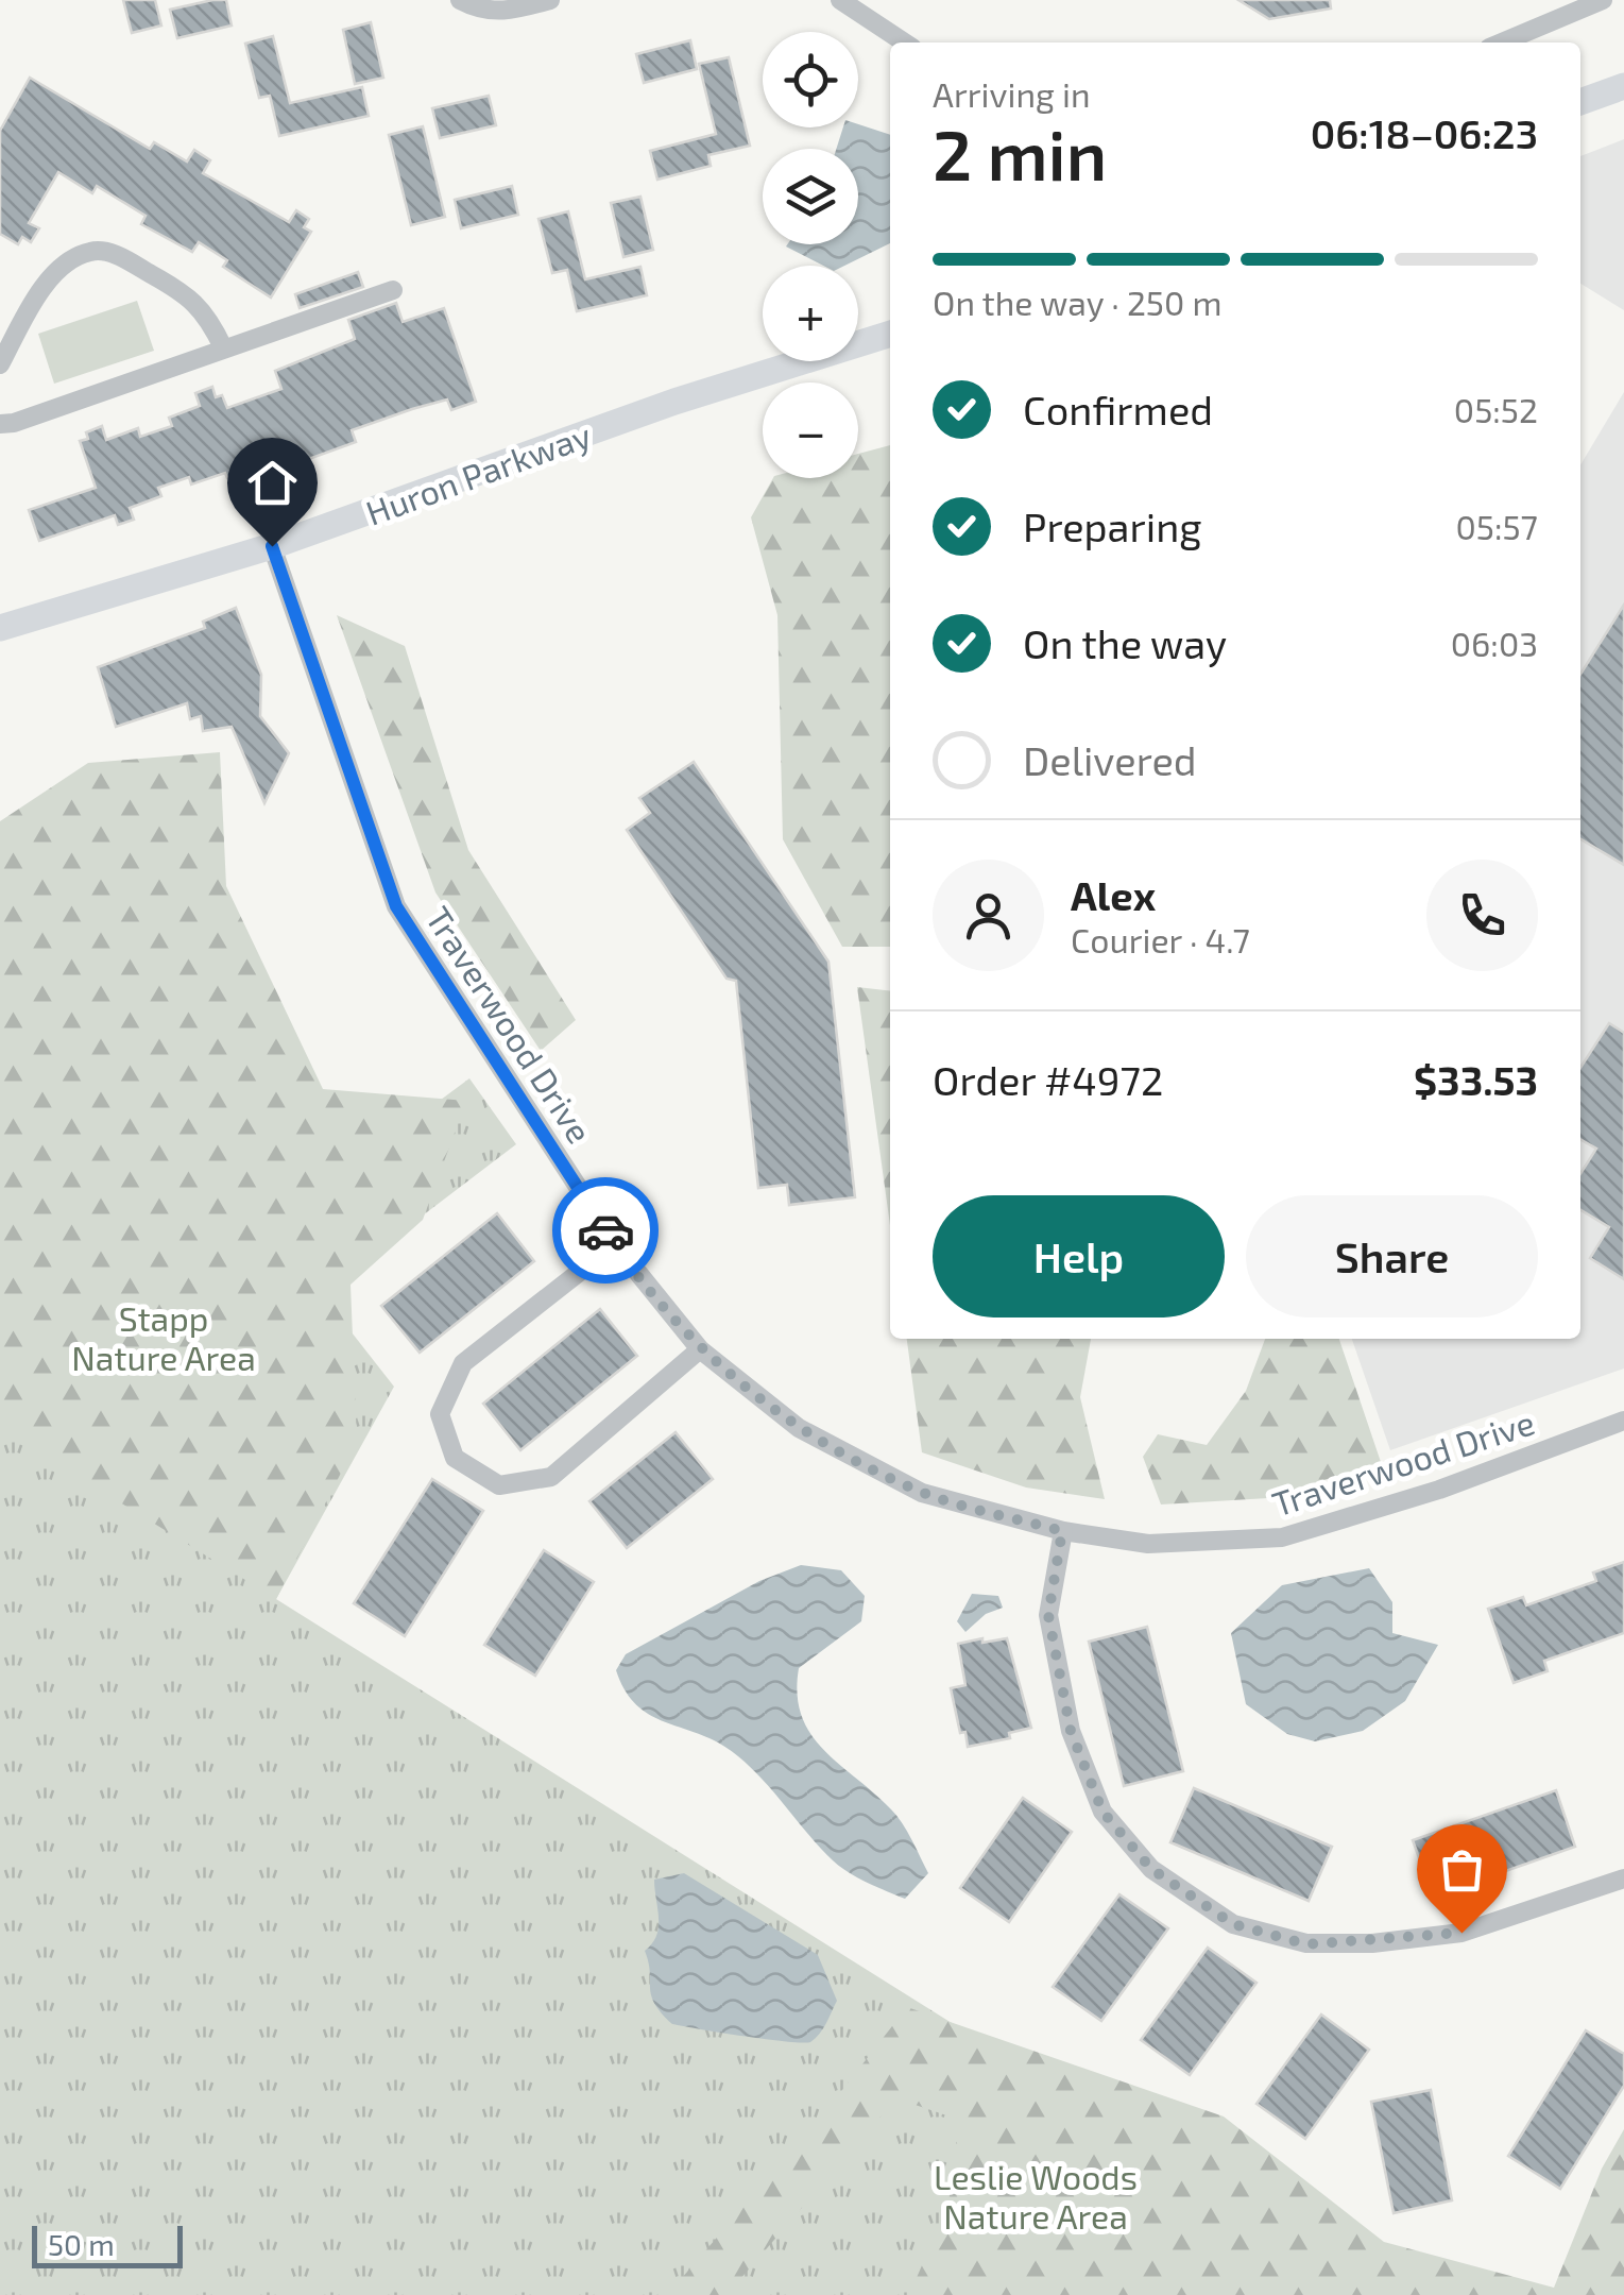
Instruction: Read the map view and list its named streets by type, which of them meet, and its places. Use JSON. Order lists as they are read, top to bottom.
{
  "streets": {
    "street": ["Huron Parkway", "Traverwood Drive"]
  },
  "crossings": [
    ["Huron Parkway", "Traverwood Drive"]
  ],
  "parks": ["Stapp Nature Area", "Leslie Woods Nature Area"],
  "scale_bar": "50 m",
  "page": {
    "map_buttons": ["+", "−"],
    "heading": ["2 min", "Arriving in", "06:18–06:23"],
    "panel": [
      "Alex",
      "Courier · 4.7",
      "Order #4972",
      "$33.53"
    ],
    "bar": "On the way · 250 m",
    "list": [
      ["Confirmed", "05:52"],
      ["Preparing", "05:57"],
      ["On the way", "06:03"],
      "Delivered"
    ],
    "buttons": ["Help", "Share"],
    "scale": "50 m"
  }
}
